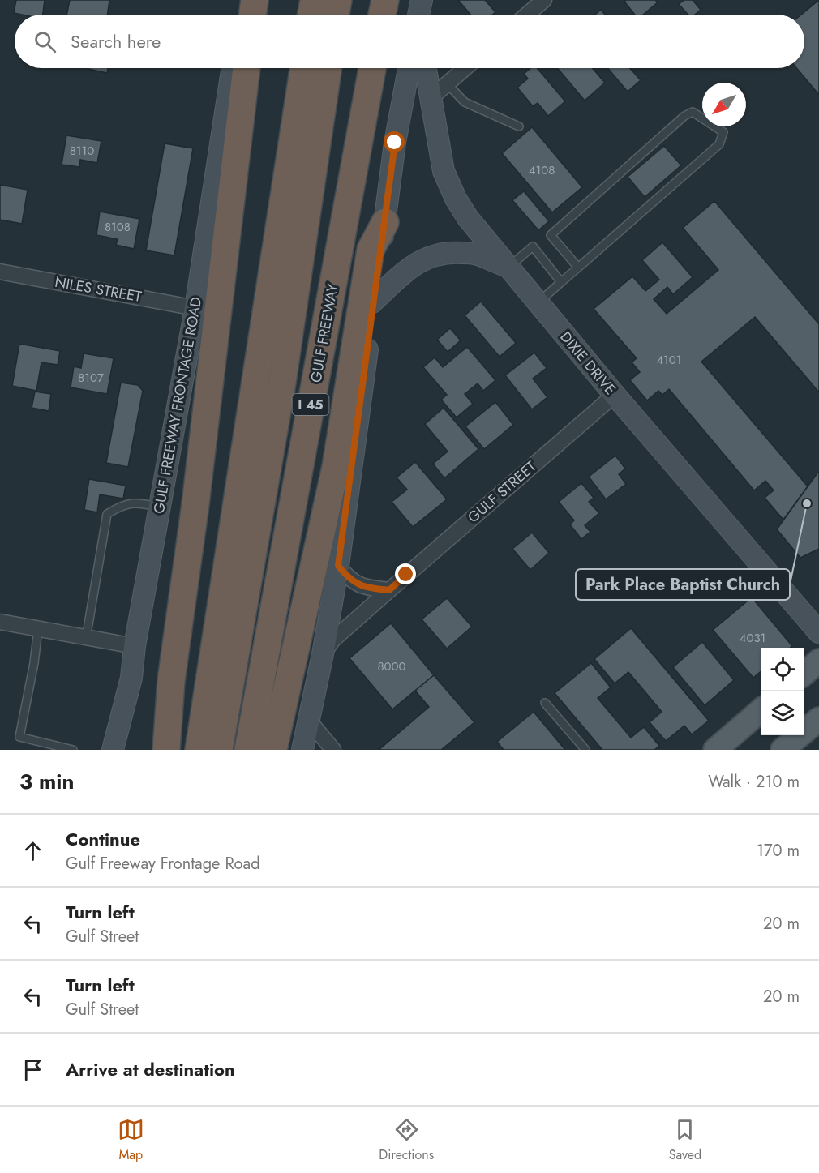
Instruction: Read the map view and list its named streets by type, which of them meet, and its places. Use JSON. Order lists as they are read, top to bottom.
{
  "streets": {
    "highway": ["GULF FREEWAY", "I 45"],
    "main road": ["DIXIE DRIVE", "GULF FREEWAY FRONTAGE ROAD"],
    "street": ["NILES STREET", "GULF STREET"]
  },
  "crossings": [
    ["NILES STREET", "GULF FREEWAY FRONTAGE ROAD"],
    ["DIXIE DRIVE", "GULF STREET"]
  ],
  "places": ["Park Place Baptist Church"],
  "house_numbers": [
    "8110",
    "4108",
    "8108",
    "4101",
    "8107",
    "4031",
    "8000"
  ],
  "north": "bottom left",
  "page": {
    "search": "Search here",
    "heading": ["3 min", "Walk · 210 m"],
    "list": [
      ["Continue", "Gulf Freeway Frontage Road", "170 m"],
      ["Turn left", "Gulf Street", "20 m"],
      ["Turn left", "Gulf Street", "20 m"],
      "Arrive at destination"
    ],
    "nav": ["Map", "Directions", "Saved"]
  }
}
